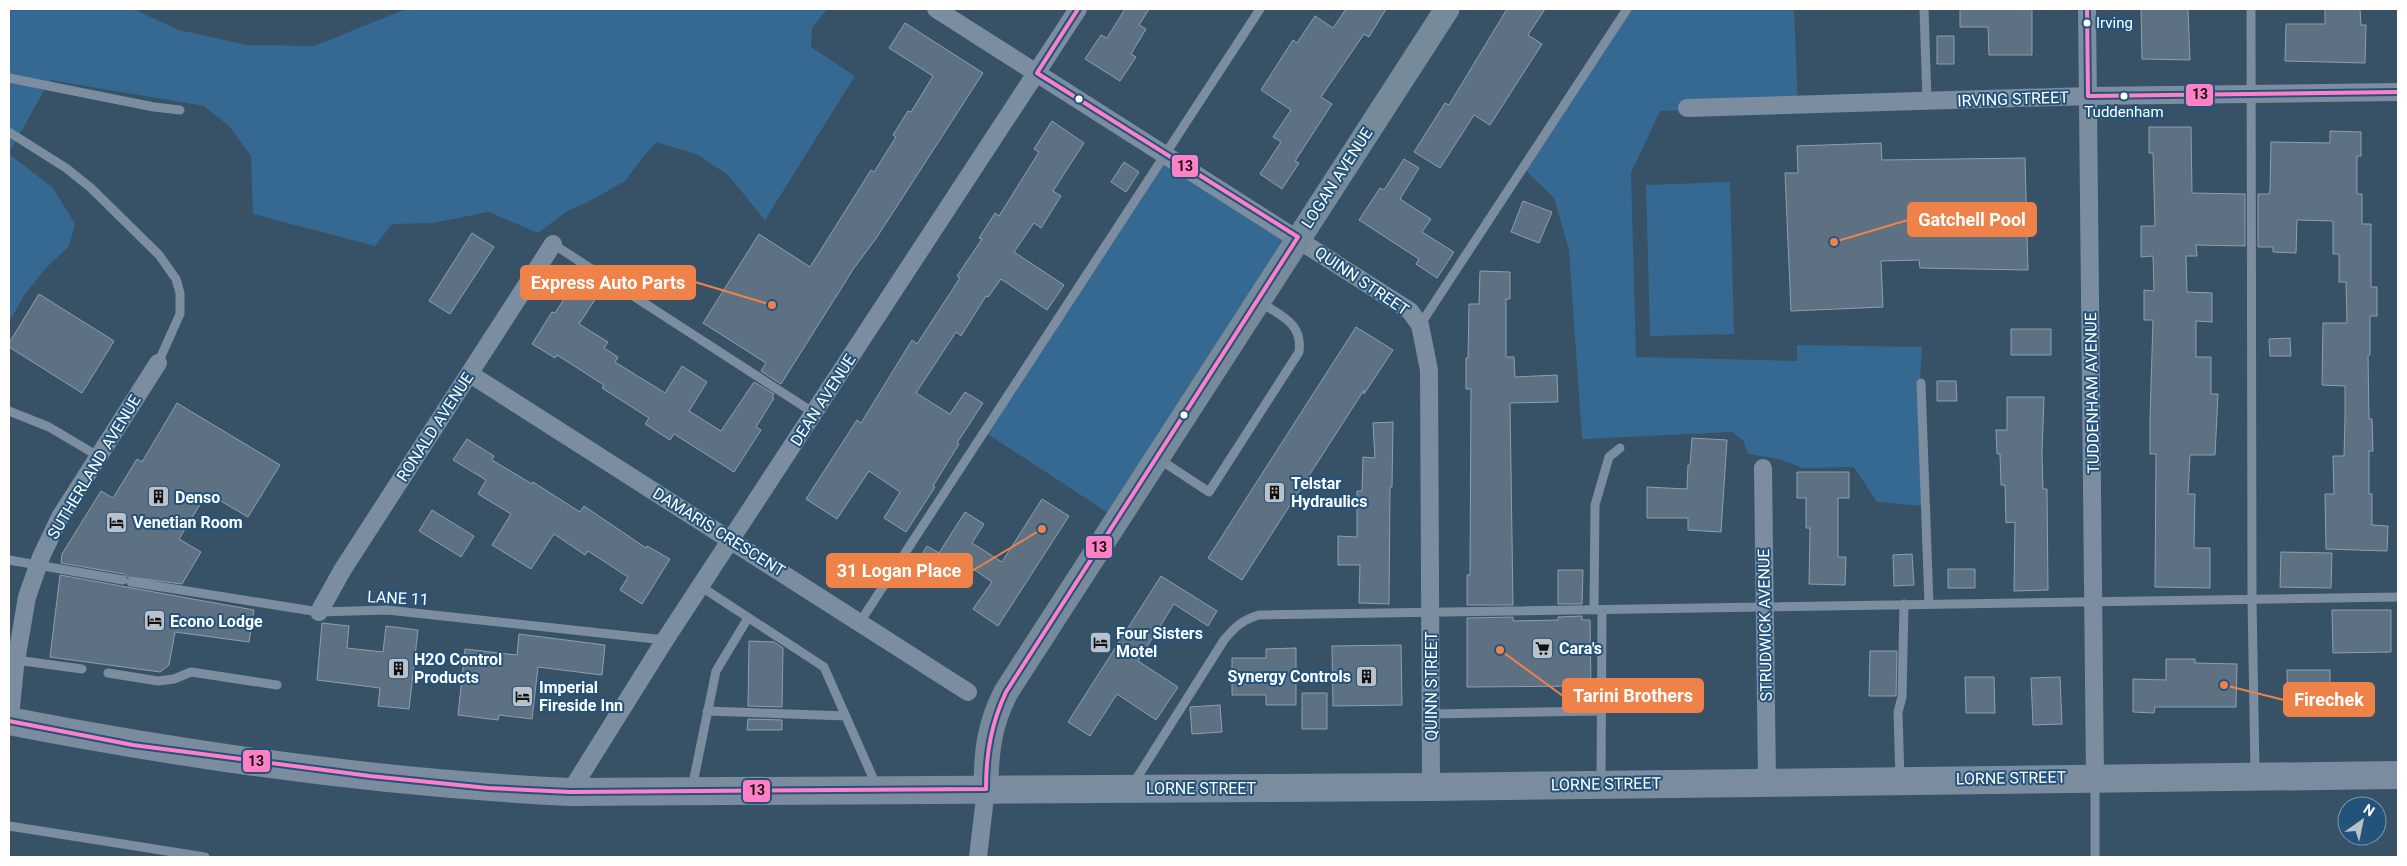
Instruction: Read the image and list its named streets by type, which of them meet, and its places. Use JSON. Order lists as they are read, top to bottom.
{
  "streets": {
    "main road": ["LORNE STREET"],
    "street": [
      "IRVING STREET",
      "LOGAN AVENUE",
      "QUINN STREET",
      "TUDDENHAM AVENUE",
      "DEAN AVENUE",
      "RONALD AVENUE",
      "SUTHERLAND AVENUE",
      "DAMARIS CRESCENT",
      "STRUDWICK AVENUE"
    ],
    "lane": ["LANE 11"]
  },
  "crossings": [
    ["IRVING STREET", "TUDDENHAM AVENUE"],
    ["LOGAN AVENUE", "QUINN STREET"],
    ["LOGAN AVENUE", "LORNE STREET"],
    ["QUINN STREET", "DEAN AVENUE"],
    ["QUINN STREET", "LORNE STREET"],
    ["TUDDENHAM AVENUE", "LORNE STREET"],
    ["DEAN AVENUE", "DAMARIS CRESCENT"],
    ["DEAN AVENUE", "LANE 11"],
    ["DEAN AVENUE", "LORNE STREET"],
    ["RONALD AVENUE", "DAMARIS CRESCENT"],
    ["RONALD AVENUE", "LANE 11"],
    ["SUTHERLAND AVENUE", "LANE 11"],
    ["SUTHERLAND AVENUE", "LORNE STREET"],
    ["STRUDWICK AVENUE", "LORNE STREET"]
  ],
  "places": {
    "other": [
      "Irving",
      "Tuddenham",
      "Gatchell Pool",
      "Express Auto Parts",
      "31 Logan Place",
      "Tarini Brothers",
      "Firechek"
    ],
    "building": [
      "Telstar Hydraulics",
      "Denso",
      "H2O Control Products",
      "Synergy Controls"
    ],
    "hotel": [
      "Venetian Room",
      "Econo Lodge",
      "Four Sisters Motel",
      "Imperial Fireside Inn"
    ],
    "supermarket": ["Cara's"]
  },
  "lines": ["transit line 13"],
  "north": "top right"
}
